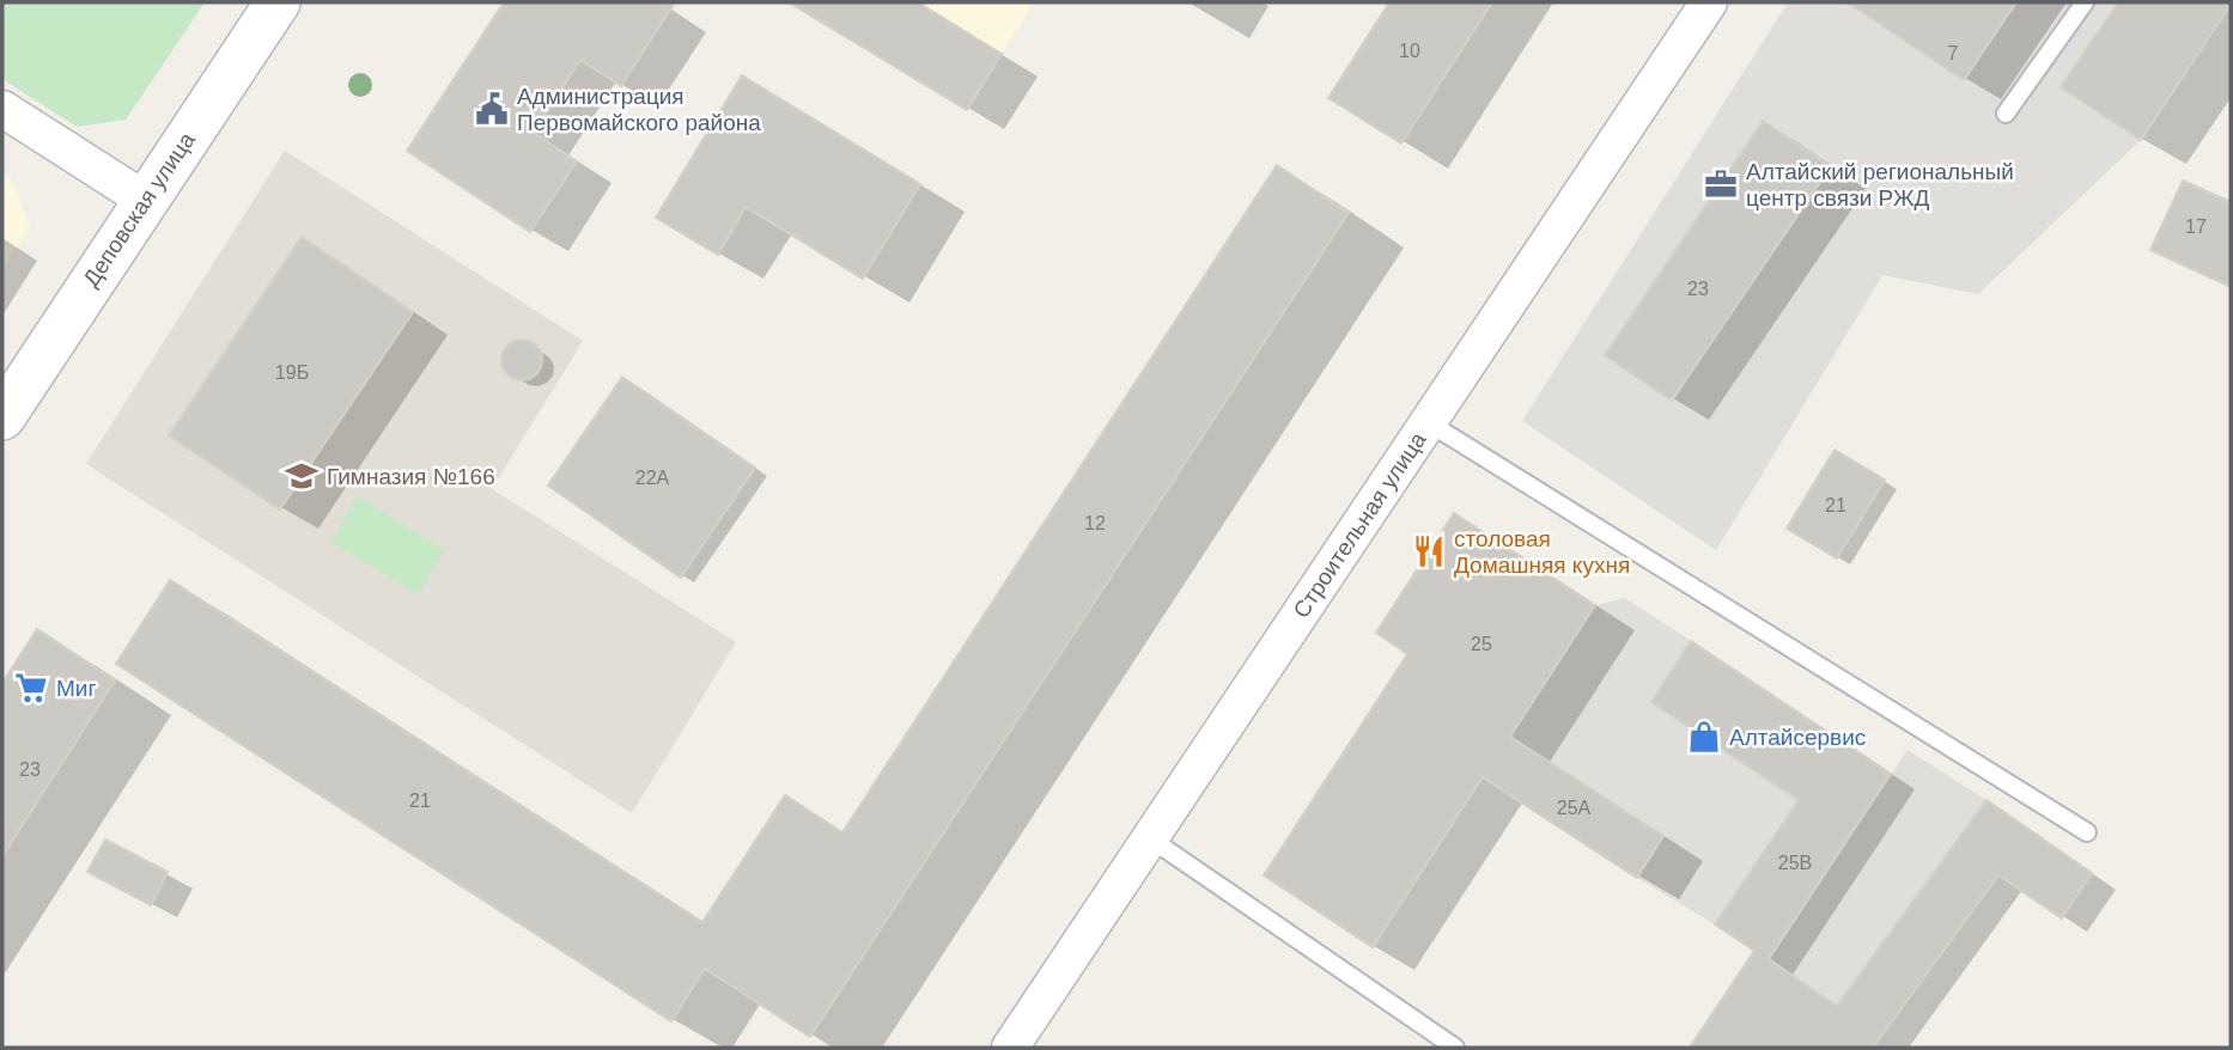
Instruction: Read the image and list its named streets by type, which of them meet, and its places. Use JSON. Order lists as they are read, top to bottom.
{
  "streets": {
    "street": ["Деповская улица", "Строительная улица"]
  },
  "places": {
    "public building": ["Администрация Первомайского района"],
    "office": ["Алтайский региональный центр связи РЖД"],
    "school or university": ["Гимназия №166"],
    "restaurant": ["столовая Домашняя кухня"],
    "supermarket": ["Миг"],
    "shop": ["Алтайсервис"]
  },
  "house_numbers": [
    "10",
    "7",
    "17",
    "23",
    "19Б",
    "22А",
    "21",
    "12",
    "25",
    "23",
    "21",
    "25А",
    "25В"
  ]
}
